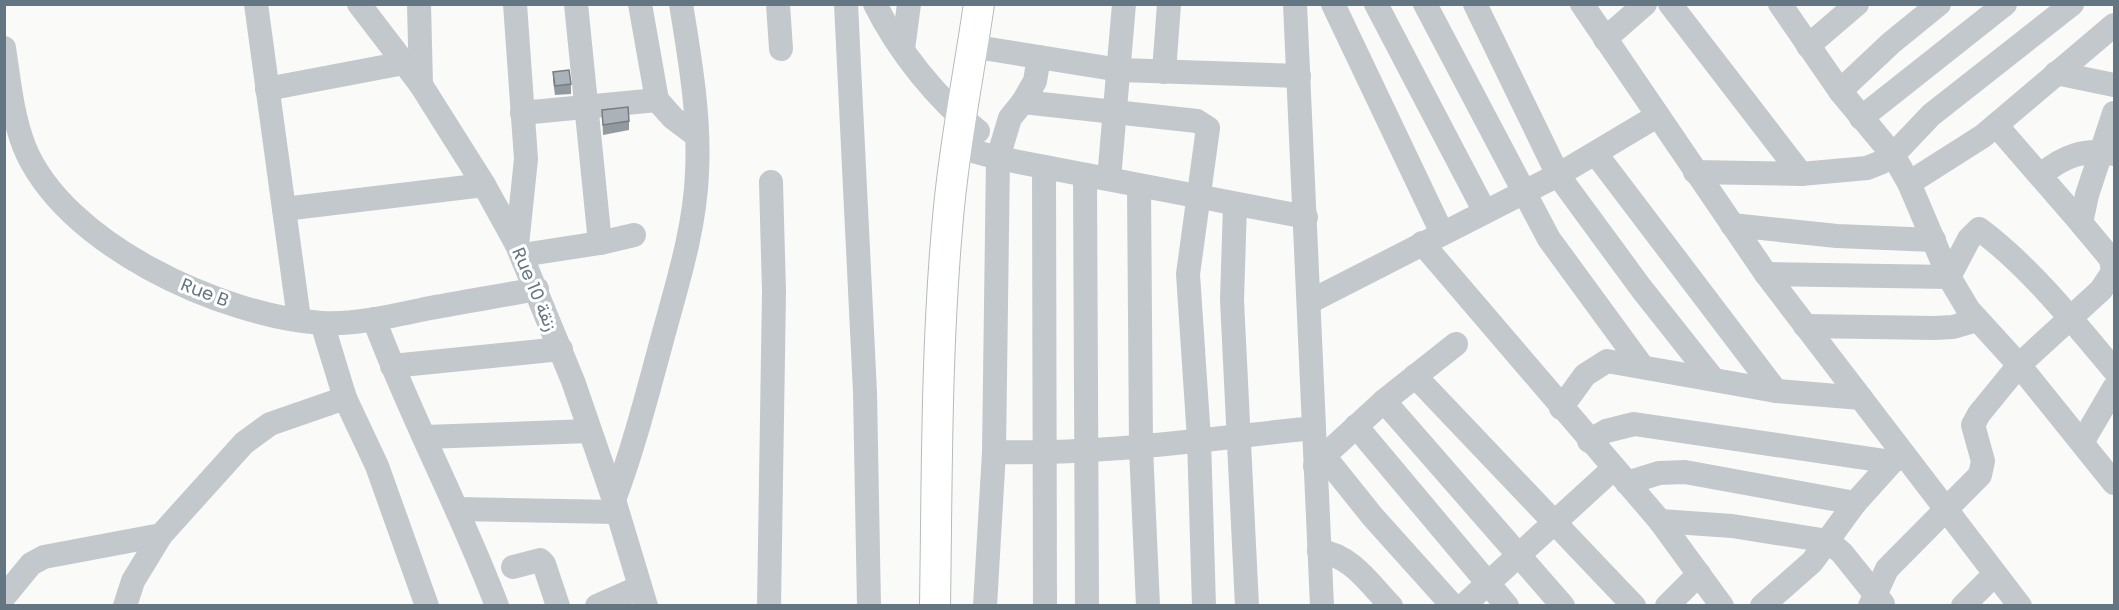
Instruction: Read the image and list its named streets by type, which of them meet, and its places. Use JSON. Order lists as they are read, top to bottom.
{
  "streets": {
    "street": ["Rue 10 زنقة", "Rue B"]
  },
  "crossings": [
    ["Rue 10 زنقة", "Rue B"]
  ]
}
